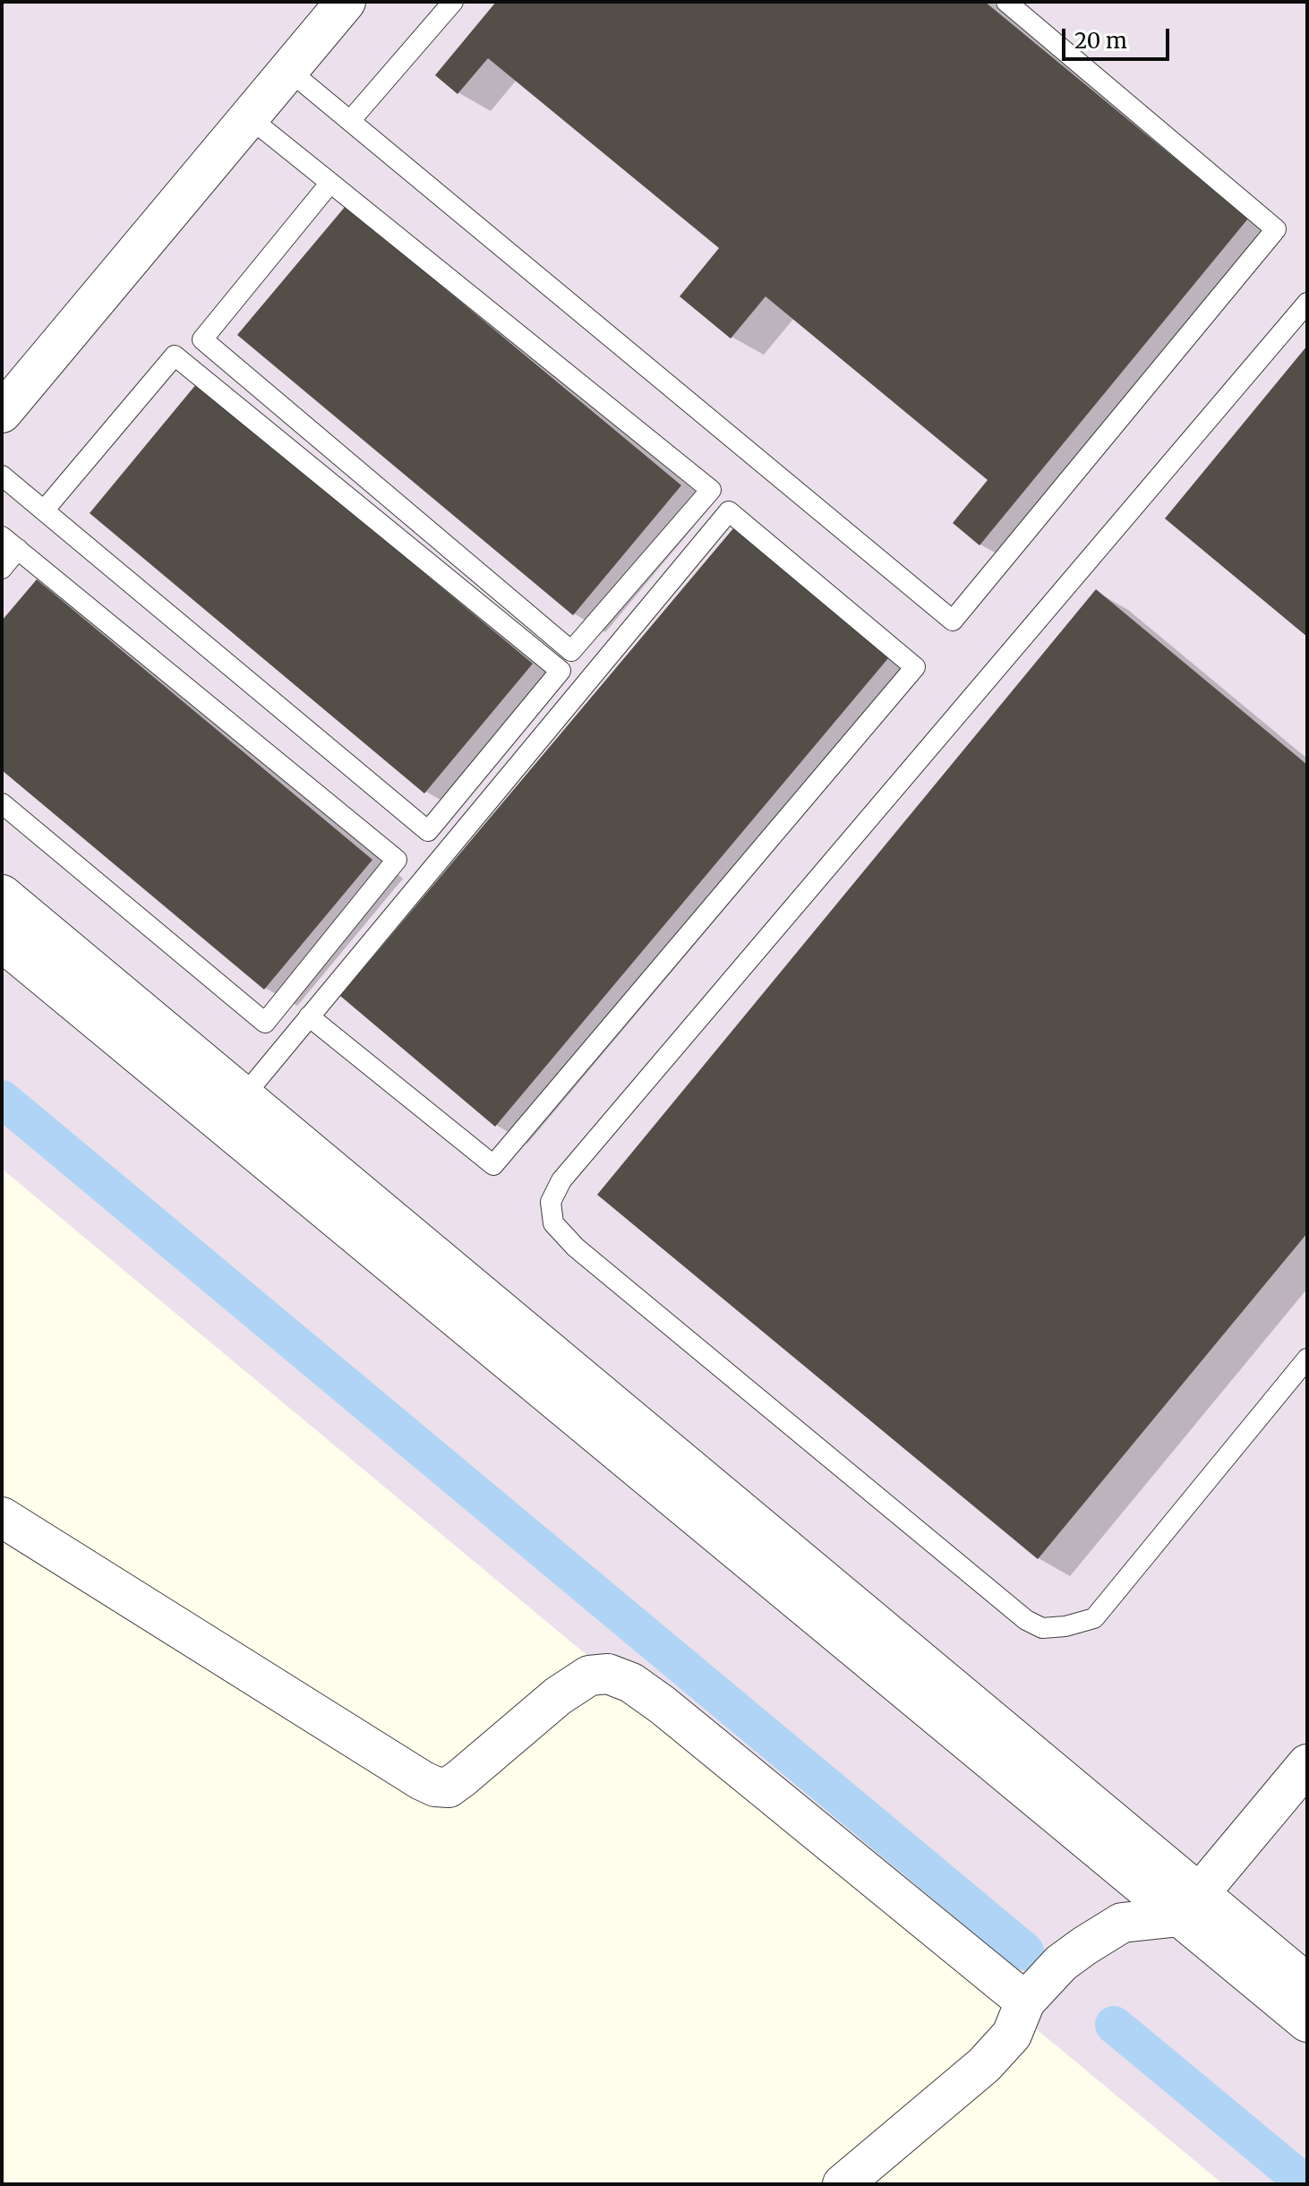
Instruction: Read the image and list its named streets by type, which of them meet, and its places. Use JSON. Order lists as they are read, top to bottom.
{
  "scale_bar": "20 m"
}
